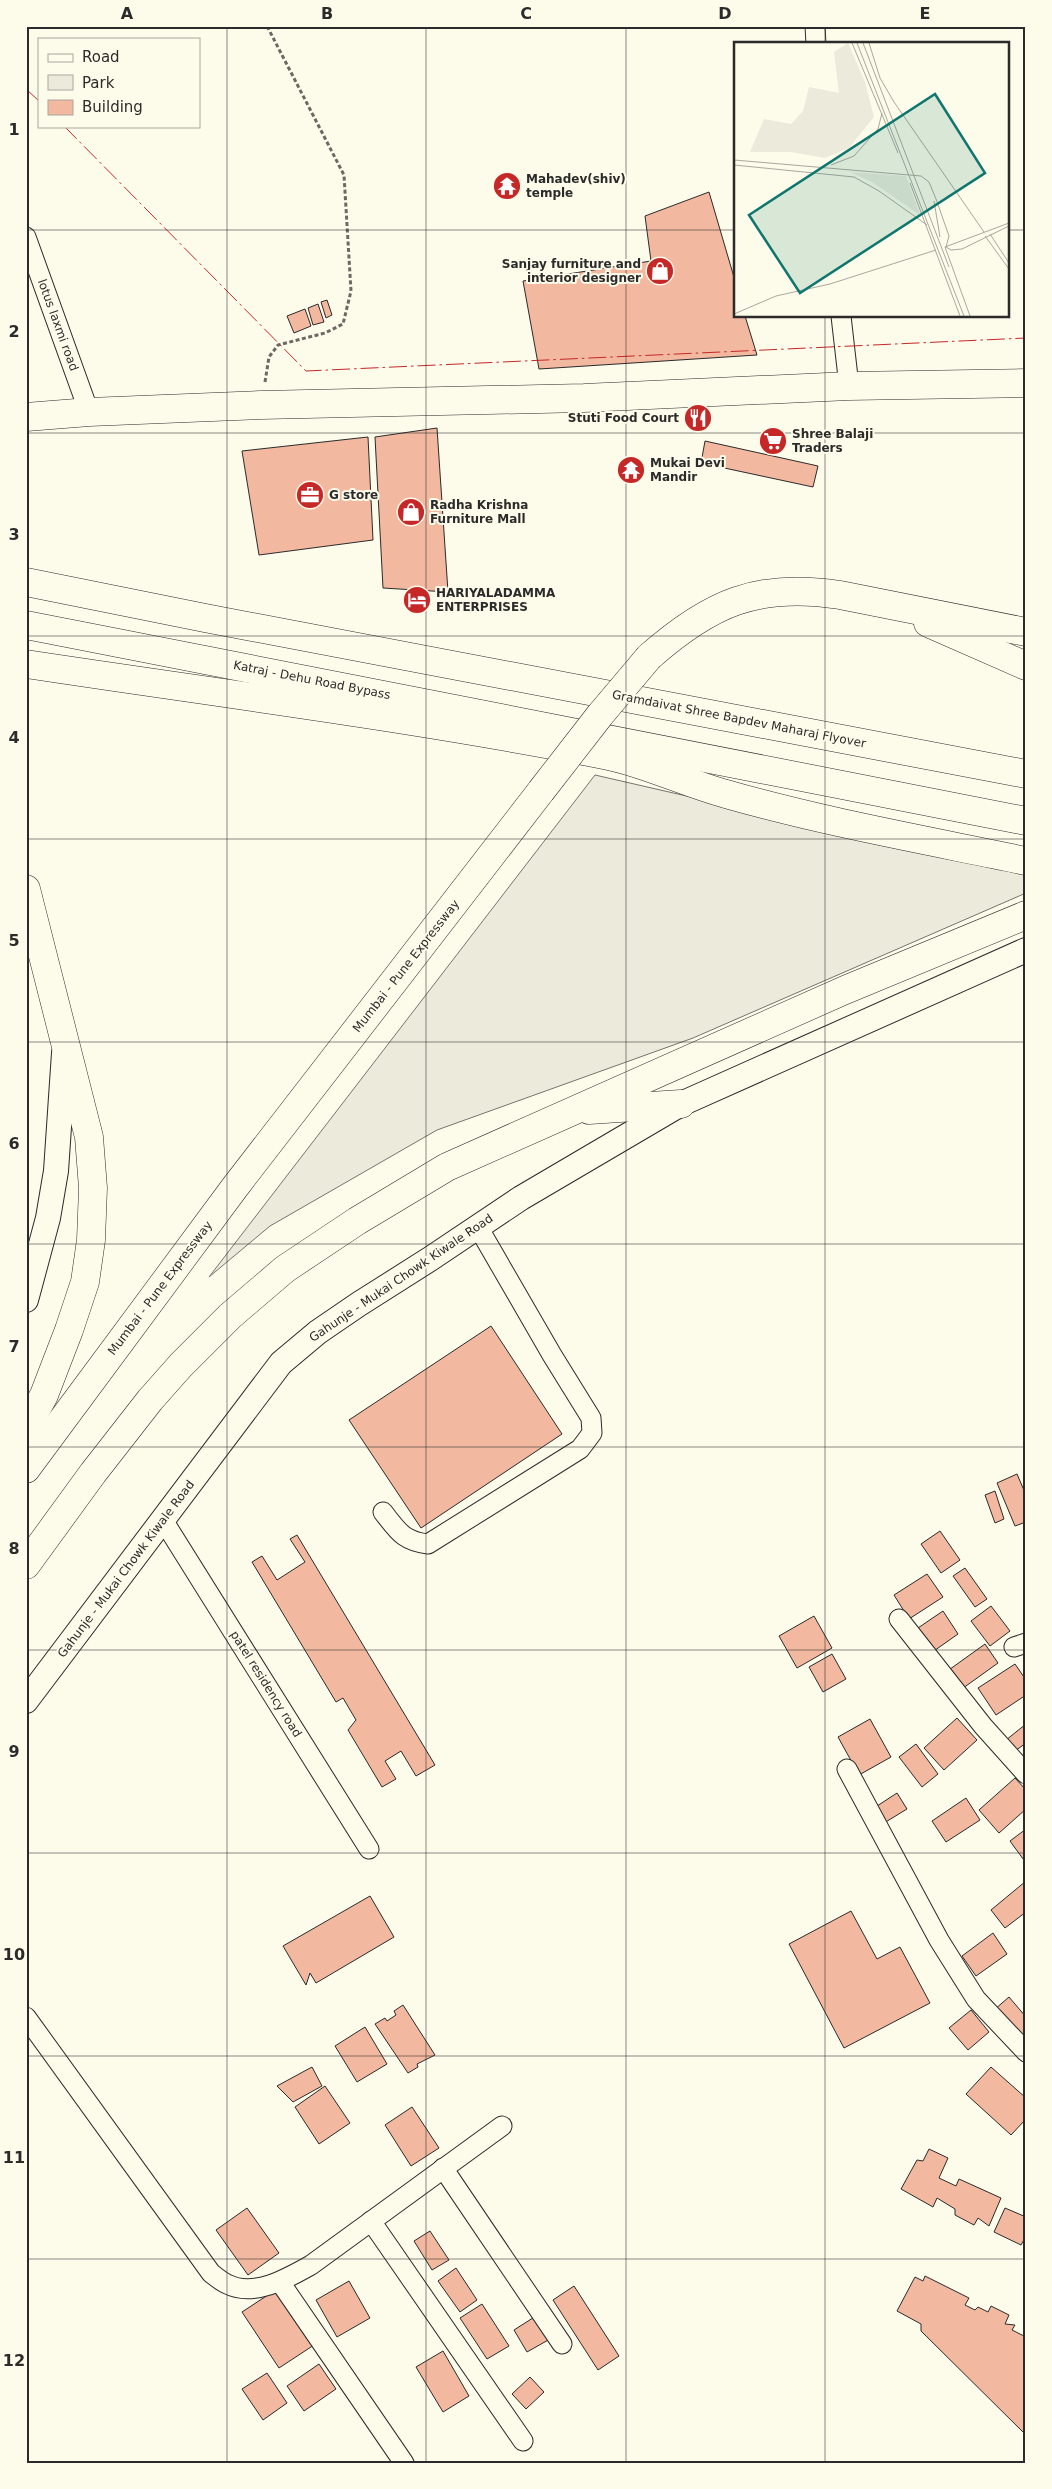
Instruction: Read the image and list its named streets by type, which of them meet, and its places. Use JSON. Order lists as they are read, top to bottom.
{
  "streets": {
    "main road": ["Katraj - Dehu Road Bypass", "Gramdaivat Shree Bapdev Maharaj Flyover", "Mumbai - Pune Expressway"],
    "street": ["lotus laxmi road", "Gahunje - Mukai Chowk Kiwale Road", "patel residency road"]
  },
  "crossings": [
    ["Gahunje - Mukai Chowk Kiwale Road", "patel residency road"]
  ],
  "places": {
    "temple": ["Mahadev(shiv) temple", "Mukai Devi Mandir"],
    "shop": ["Sanjay furniture and interior designer", "Radha Krishna Furniture Mall"],
    "restaurant": ["Stuti Food Court"],
    "supermarket": ["Shree Balaji Traders"],
    "office": ["G store"],
    "hotel": ["HARIYALADAMMA ENTERPRISES"]
  },
  "legend": ["Road", "Park", "Building"],
  "grid": {
    "columns": [
      "A",
      "B",
      "C",
      "D",
      "E"
    ],
    "rows": [
      "1",
      "2",
      "3",
      "4",
      "5",
      "6",
      "7",
      "8",
      "9",
      "10",
      "11",
      "12"
    ]
  }
}
